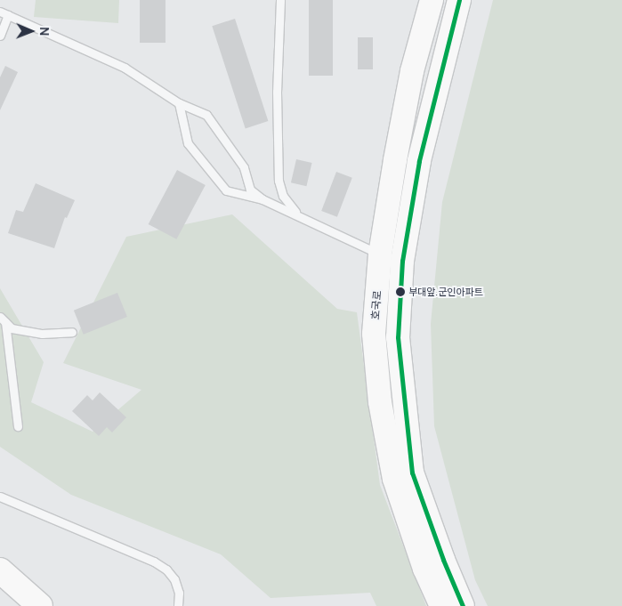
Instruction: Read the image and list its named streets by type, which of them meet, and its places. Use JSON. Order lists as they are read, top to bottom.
{
  "streets": {
    "main road": ["호국로"]
  },
  "places": ["부대앞.군인아파트"],
  "north": "right"
}
